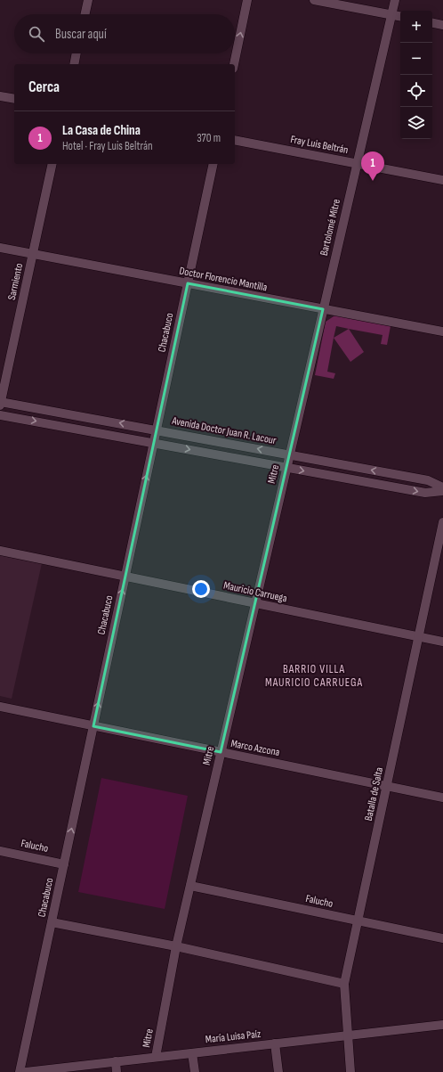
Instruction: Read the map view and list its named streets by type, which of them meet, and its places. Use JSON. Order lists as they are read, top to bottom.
{
  "streets": {
    "street": [
      "Fray Luis Beltrán",
      "Bartolomé Mitre",
      "Doctor Florencio Mantilla",
      "Sarmiento",
      "Chacabuco",
      "Avenida Doctor Juan R. Lacour",
      "Mitre",
      "Mauricio Carruega",
      "Marco Azcona",
      "Batalla de Salta",
      "Falucho",
      "María Luisa Paíz"
    ]
  },
  "crossings": [
    ["Fray Luis Beltrán", "Bartolomé Mitre"],
    ["Bartolomé Mitre", "Doctor Florencio Mantilla"],
    ["Bartolomé Mitre", "Avenida Doctor Juan R. Lacour"],
    ["Bartolomé Mitre", "Mitre"],
    ["Doctor Florencio Mantilla", "Sarmiento"],
    ["Doctor Florencio Mantilla", "Chacabuco"],
    ["Sarmiento", "Avenida Doctor Juan R. Lacour"],
    ["Chacabuco", "Avenida Doctor Juan R. Lacour"],
    ["Chacabuco", "Mauricio Carruega"],
    ["Chacabuco", "Marco Azcona"],
    ["Chacabuco", "Falucho"],
    ["Avenida Doctor Juan R. Lacour", "Mitre"],
    ["Mitre", "Mauricio Carruega"],
    ["Mitre", "Marco Azcona"],
    ["Mitre", "Falucho"],
    ["Mitre", "María Luisa Paíz"],
    ["Mauricio Carruega", "Batalla de Salta"],
    ["Marco Azcona", "Batalla de Salta"],
    ["Batalla de Salta", "Falucho"],
    ["Batalla de Salta", "María Luisa Paíz"]
  ],
  "one_way": ["Chacabuco"],
  "districts": ["BARRIO VILLA MAURICIO CARRUEGA"],
  "page": {
    "map_buttons": ["+", "−"],
    "search": "Buscar aquí",
    "heading": "Cerca",
    "list": [
      {
        "mark": "1",
        "name": "La Casa de China",
        "note": "Hotel · Fray Luis Beltrán",
        "value": "370 m"
      }
    ],
    "pins": "1"
  }
}
